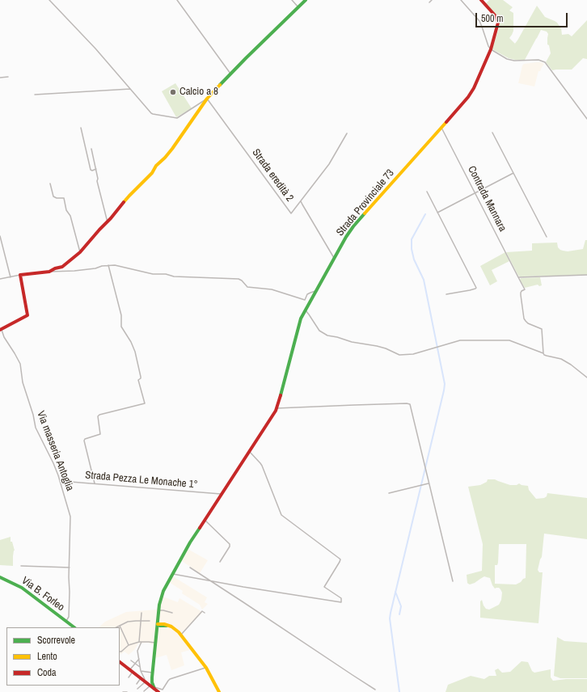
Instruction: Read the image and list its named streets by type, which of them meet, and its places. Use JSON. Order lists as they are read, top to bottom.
{
  "streets": {
    "main road": ["Strada Provinciale 73", "Via B. Forleo"],
    "street": [
      "Strada eredità 2",
      "Contrada Mannara",
      "Via masseria Antoglia",
      "Strada Pezza Le Monache 1°"
    ]
  },
  "crossings": [
    ["Contrada Mannara", "Strada Provinciale 73"],
    ["Strada Provinciale 73", "Strada Pezza Le Monache 1°"],
    ["Via masseria Antoglia", "Strada Pezza Le Monache 1°"],
    ["Via masseria Antoglia", "Via B. Forleo"]
  ],
  "places": ["Calcio a 8"],
  "legend": ["Scorrevole", "Lento", "Coda"],
  "scale_bar": "500 m"
}
